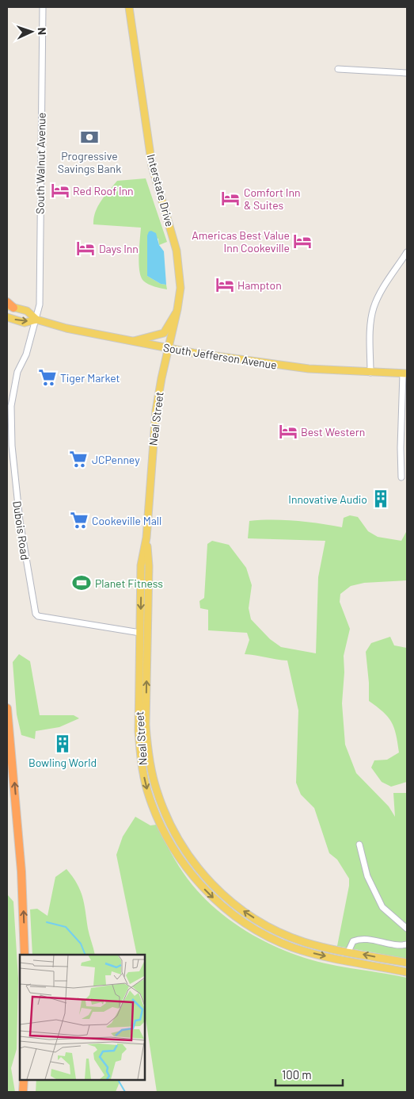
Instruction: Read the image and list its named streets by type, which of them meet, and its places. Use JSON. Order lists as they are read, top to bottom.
{
  "streets": {
    "main road": ["Interstate Drive", "South Jefferson Avenue", "Neal Street"],
    "street": ["South Walnut Avenue", "Dubois Road"]
  },
  "crossings": [
    ["South Walnut Avenue", "South Jefferson Avenue"],
    ["South Walnut Avenue", "Dubois Road"],
    ["Interstate Drive", "South Jefferson Avenue"],
    ["Interstate Drive", "Neal Street"],
    ["South Jefferson Avenue", "Neal Street"],
    ["South Jefferson Avenue", "Dubois Road"],
    ["Neal Street", "Dubois Road"]
  ],
  "places": {
    "bank": ["Progressive Savings Bank"],
    "hotel": [
      "Red Roof Inn",
      "Comfort Inn & Suites",
      "Americas Best Value Inn Cookeville",
      "Days Inn",
      "Hampton",
      "Best Western"
    ],
    "supermarket": ["Tiger Market", "JCPenney", "Cookeville Mall"],
    "building": ["Innovative Audio", "Bowling World"],
    "sports": ["Planet Fitness"]
  },
  "scale_bar": "100 m",
  "north": "right"
}
